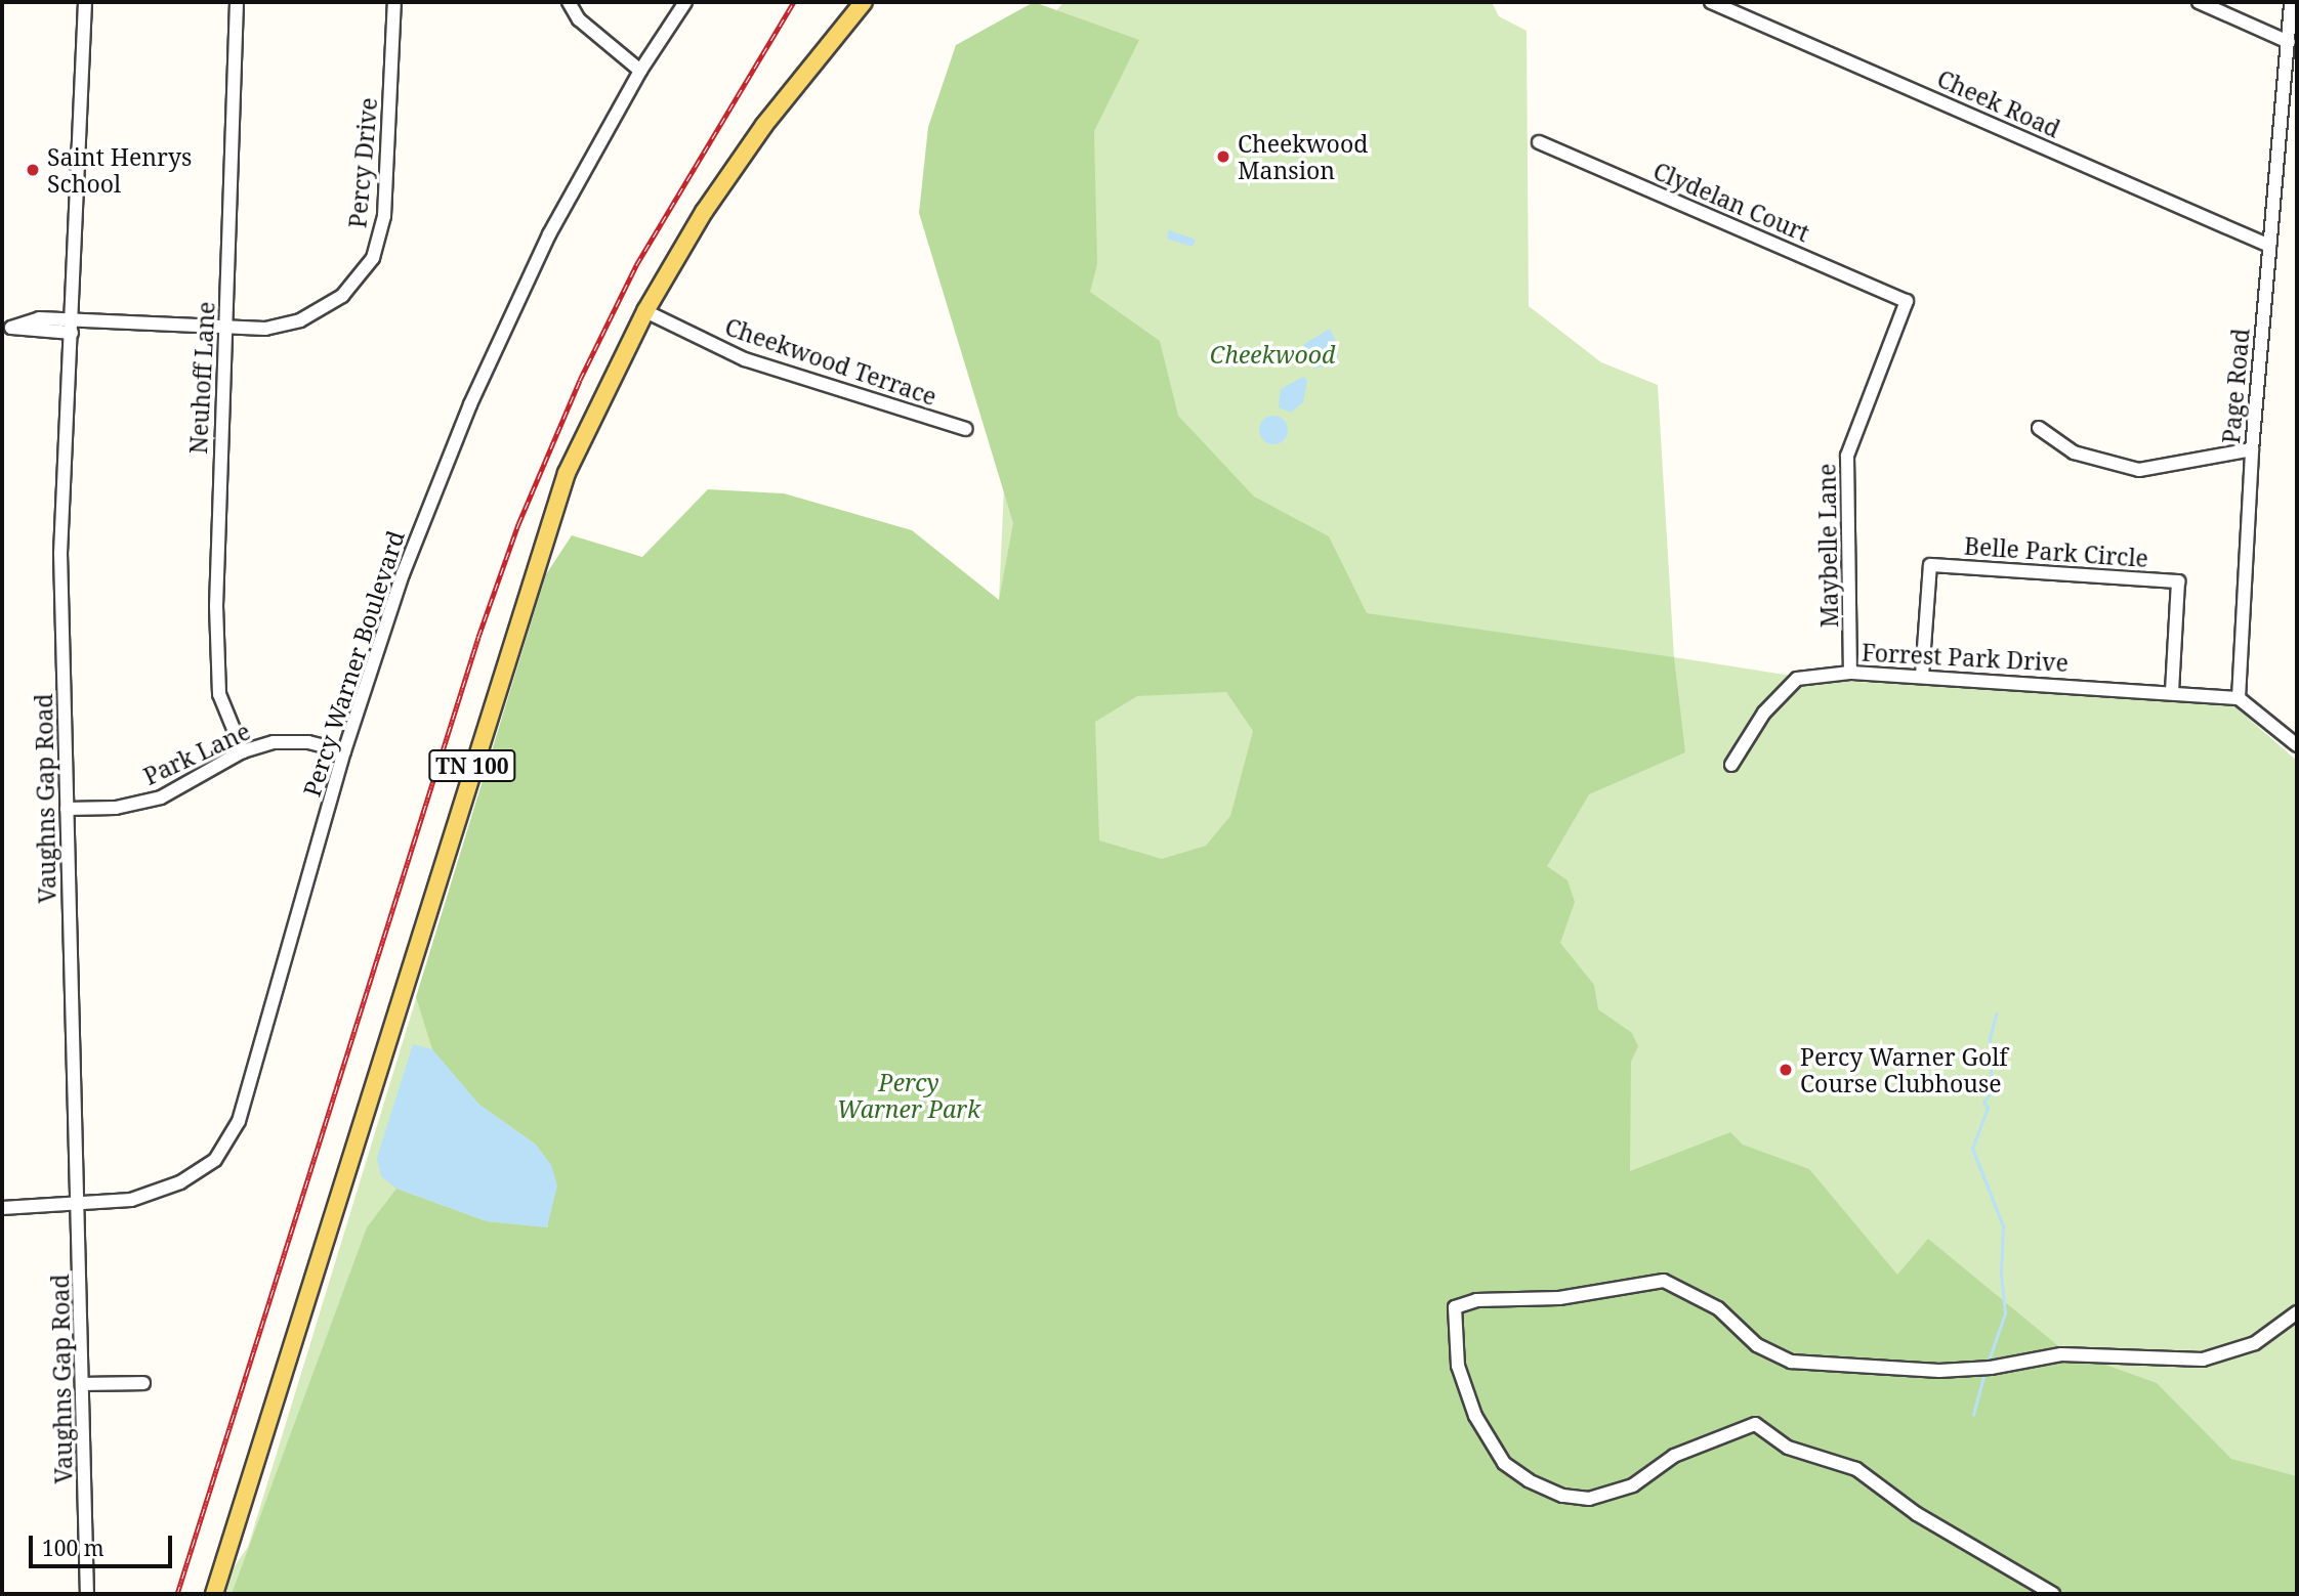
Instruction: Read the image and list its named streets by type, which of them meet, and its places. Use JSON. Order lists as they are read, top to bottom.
{
  "streets": {
    "main road": ["TN 100"],
    "street": [
      "Cheek Road",
      "Percy Drive",
      "Clydelan Court",
      "Cheekwood Terrace",
      "Neuhoff Lane",
      "Page Road",
      "Maybelle Lane",
      "Belle Park Circle",
      "Forrest Park Drive",
      "Percy Warner Boulevard",
      "Park Lane",
      "Vaughns Gap Road"
    ]
  },
  "crossings": [
    ["Cheek Road", "Page Road"],
    ["Percy Drive", "Neuhoff Lane"],
    ["Percy Drive", "Vaughns Gap Road"],
    ["Clydelan Court", "Maybelle Lane"],
    ["Cheekwood Terrace", "TN 100"],
    ["Neuhoff Lane", "Park Lane"],
    ["Page Road", "Forrest Park Drive"],
    ["Maybelle Lane", "Forrest Park Drive"],
    ["Belle Park Circle", "Forrest Park Drive"],
    ["Percy Warner Boulevard", "Park Lane"],
    ["Percy Warner Boulevard", "Vaughns Gap Road"],
    ["Park Lane", "Vaughns Gap Road"]
  ],
  "parks": ["Cheekwood", "Percy Warner Park"],
  "places": ["Cheekwood Mansion", "Saint Henrys School", "Percy Warner Golf Course Clubhouse"],
  "scale_bar": "100 m"
}
